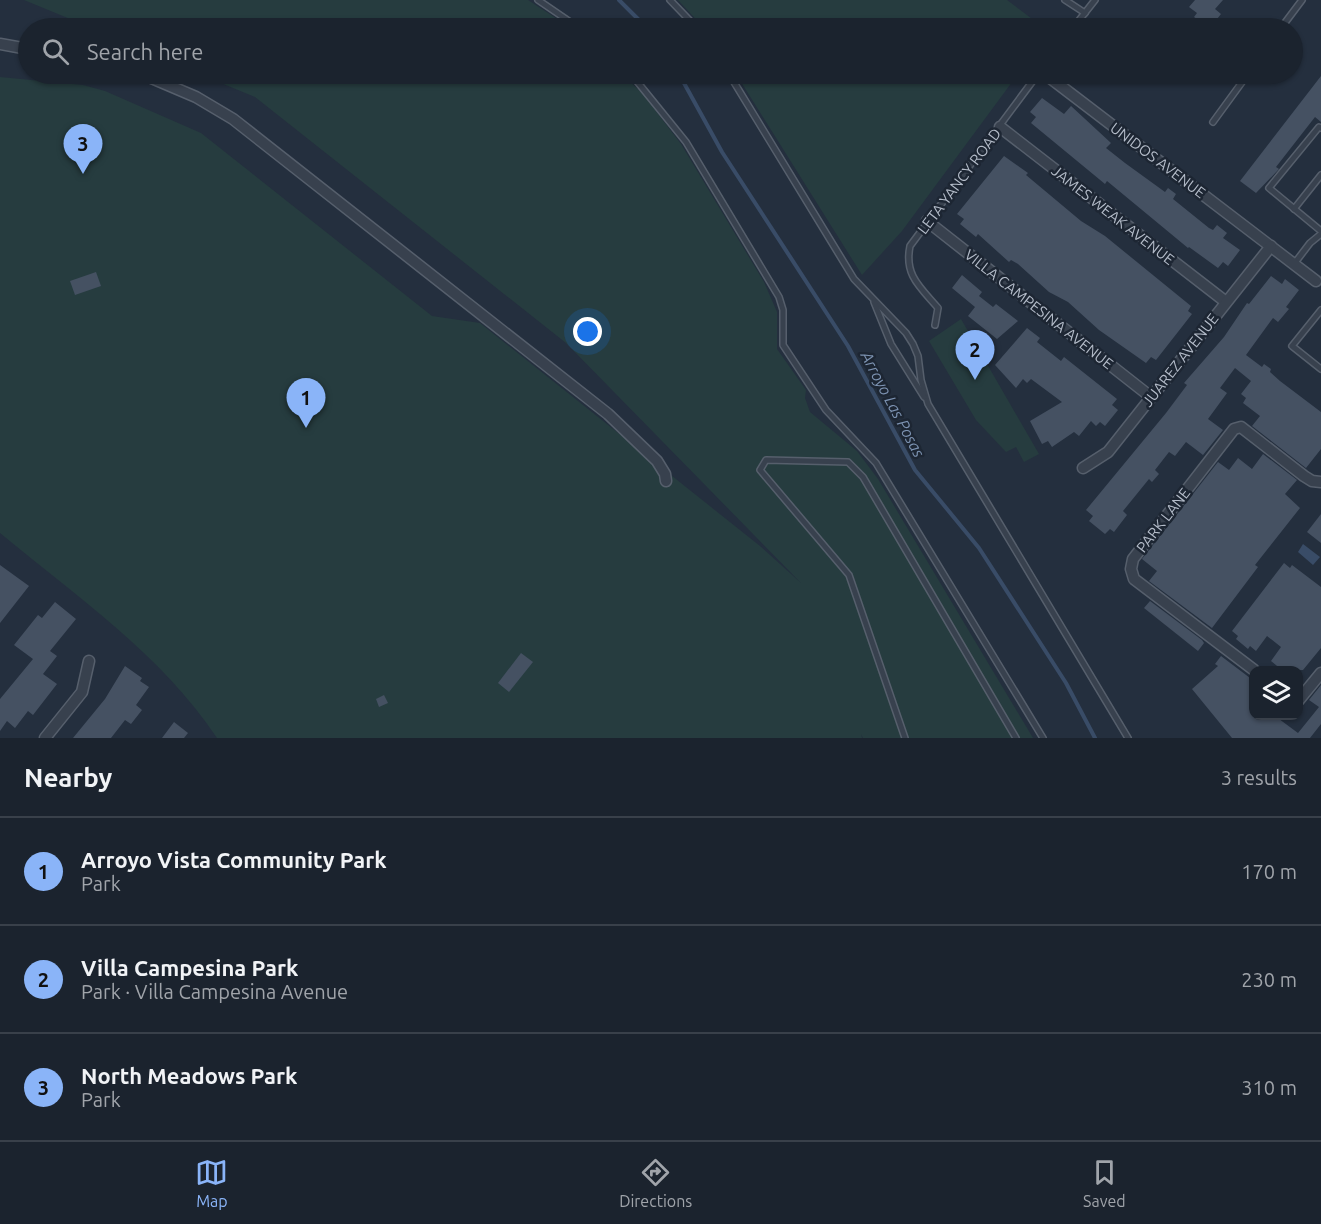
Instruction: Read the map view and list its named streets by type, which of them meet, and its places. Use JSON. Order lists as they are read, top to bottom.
{
  "streets": {
    "street": [
      "UNIDOS AVENUE",
      "JAMES WEAK AVENUE",
      "VILLA CAMPESINA AVENUE",
      "JUAREZ AVENUE",
      "PARK LANE"
    ],
    "lane": ["LETA YANCY ROAD"]
  },
  "crossings": [
    ["UNIDOS AVENUE", "JUAREZ AVENUE"],
    ["LETA YANCY ROAD", "JAMES WEAK AVENUE"],
    ["LETA YANCY ROAD", "VILLA CAMPESINA AVENUE"],
    ["JAMES WEAK AVENUE", "JUAREZ AVENUE"],
    ["VILLA CAMPESINA AVENUE", "JUAREZ AVENUE"]
  ],
  "water": ["Arroyo Las Posas"],
  "page": {
    "search": "Search here",
    "pins": ["3", "2", "1"],
    "heading": ["Nearby", "3 results"],
    "list": [
      {
        "mark": "1",
        "name": "Arroyo Vista Community Park",
        "note": "Park",
        "value": "170 m"
      },
      {
        "mark": "2",
        "name": "Villa Campesina Park",
        "note": "Park · Villa Campesina Avenue",
        "value": "230 m"
      },
      {
        "mark": "3",
        "name": "North Meadows Park",
        "note": "Park",
        "value": "310 m"
      }
    ],
    "nav": ["Map", "Directions", "Saved"]
  }
}
